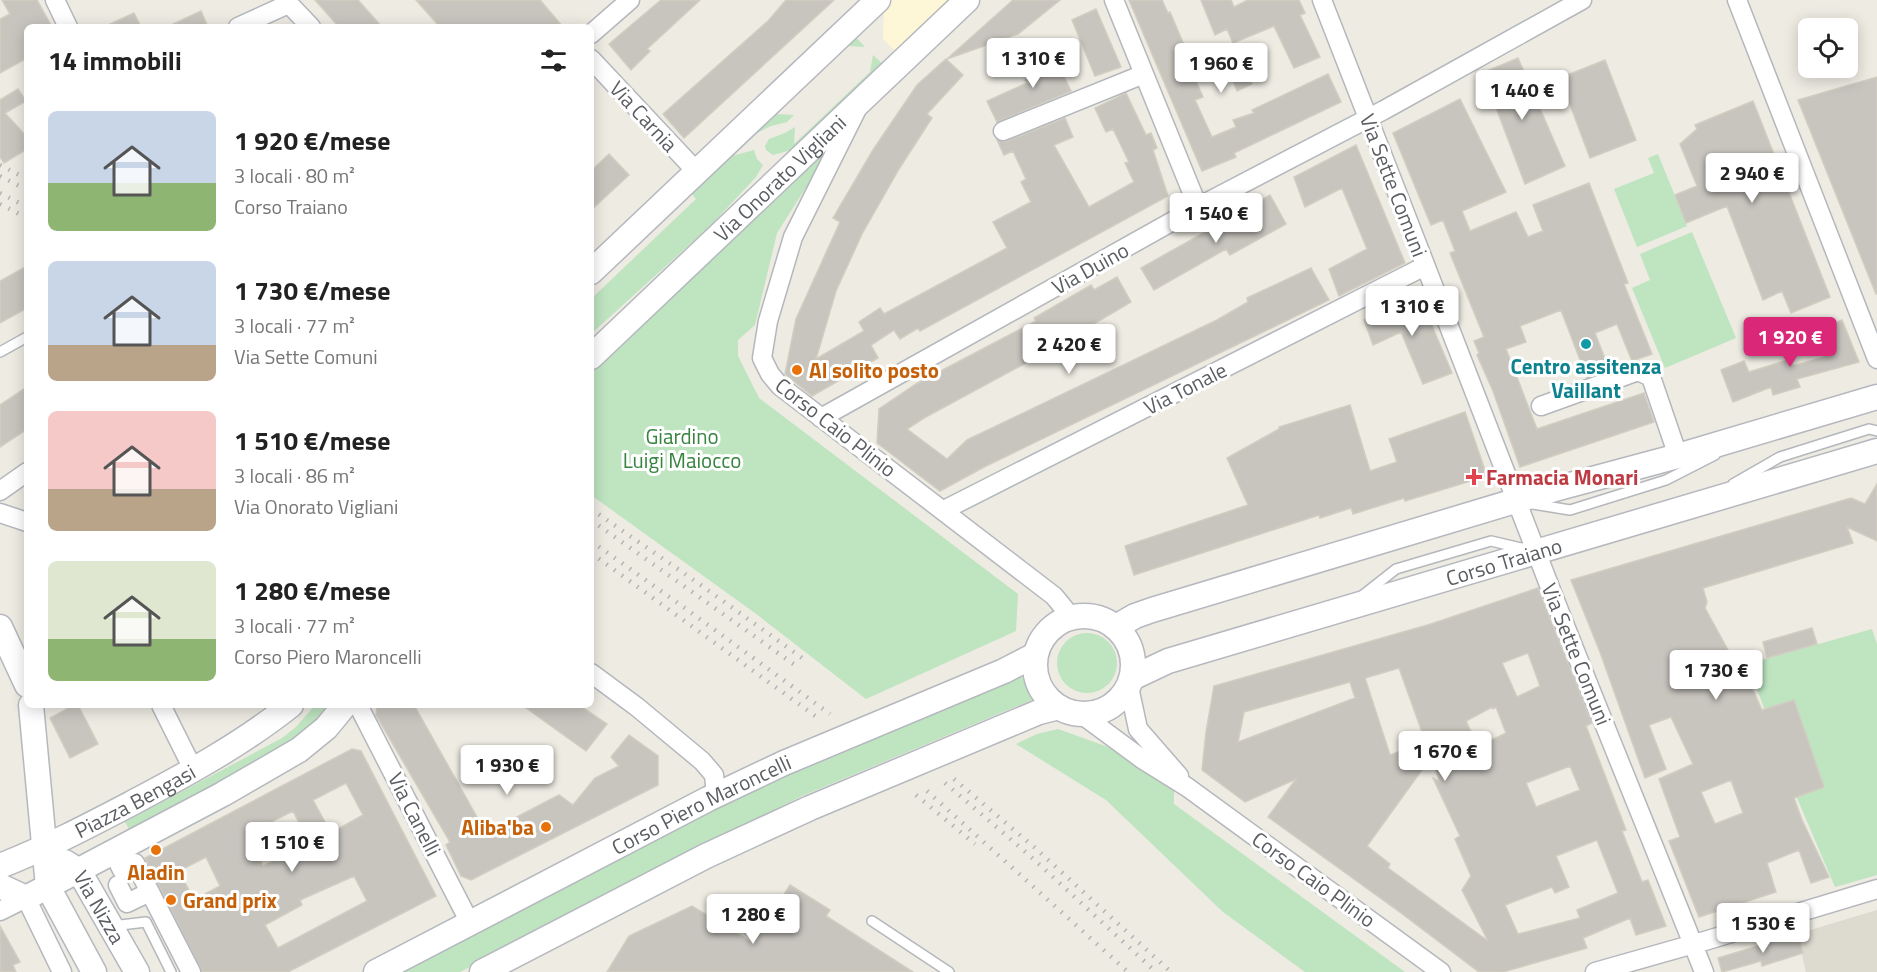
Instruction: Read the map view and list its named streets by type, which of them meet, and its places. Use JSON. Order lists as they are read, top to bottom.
{
  "streets": {
    "main road": [
      "Via Onorato Vigliani",
      "Corso Traiano",
      "Piazza Bengasi",
      "Corso Piero Maroncelli",
      "Via Nizza"
    ],
    "street": [
      "Via Carnia",
      "Via Sette Comuni",
      "Via Duino",
      "Via Tonale",
      "Corso Caio Plinio",
      "Via Canelli"
    ]
  },
  "crossings": [
    ["Via Onorato Vigliani", "Corso Caio Plinio"],
    ["Via Sette Comuni", "Via Duino"],
    ["Via Sette Comuni", "Via Tonale"],
    ["Via Sette Comuni", "Corso Traiano"],
    ["Via Duino", "Corso Caio Plinio"],
    ["Via Tonale", "Corso Caio Plinio"],
    ["Corso Caio Plinio", "Corso Traiano"],
    ["Corso Caio Plinio", "Corso Piero Maroncelli"],
    ["Corso Traiano", "Corso Piero Maroncelli"],
    ["Piazza Bengasi", "Via Nizza"],
    ["Corso Piero Maroncelli", "Via Canelli"]
  ],
  "parks": ["Giardino Luigi Maiocco"],
  "places": {
    "other": [
      "Centro assitenza Vaillant",
      "Al solito posto",
      "Aliba'ba",
      "Aladin",
      "Grand prix"
    ],
    "health": ["Farmacia Monari"]
  },
  "page": {
    "heading": "14 immobili",
    "price": [
      "1 310 €",
      "1 960 €",
      "1 440 €",
      "2 940 €",
      "1 540 €",
      "1 310 €",
      "1 920 €",
      "2 420 €",
      "1 730 €",
      "1 670 €",
      "1 930 €",
      "1 510 €",
      "1 280 €",
      "1 530 €"
    ],
    "list": [
      {
        "name": "1 920 €/mese",
        "note": "3 locali · 80 m² · Corso Traiano"
      },
      {
        "name": "1 730 €/mese",
        "note": "3 locali · 77 m² · Via Sette Comuni"
      },
      {
        "name": "1 510 €/mese",
        "note": "3 locali · 86 m² · Via Onorato Vigliani"
      },
      {
        "name": "1 280 €/mese",
        "note": "3 locali · 77 m² · Corso Piero Maroncelli"
      }
    ]
  }
}
